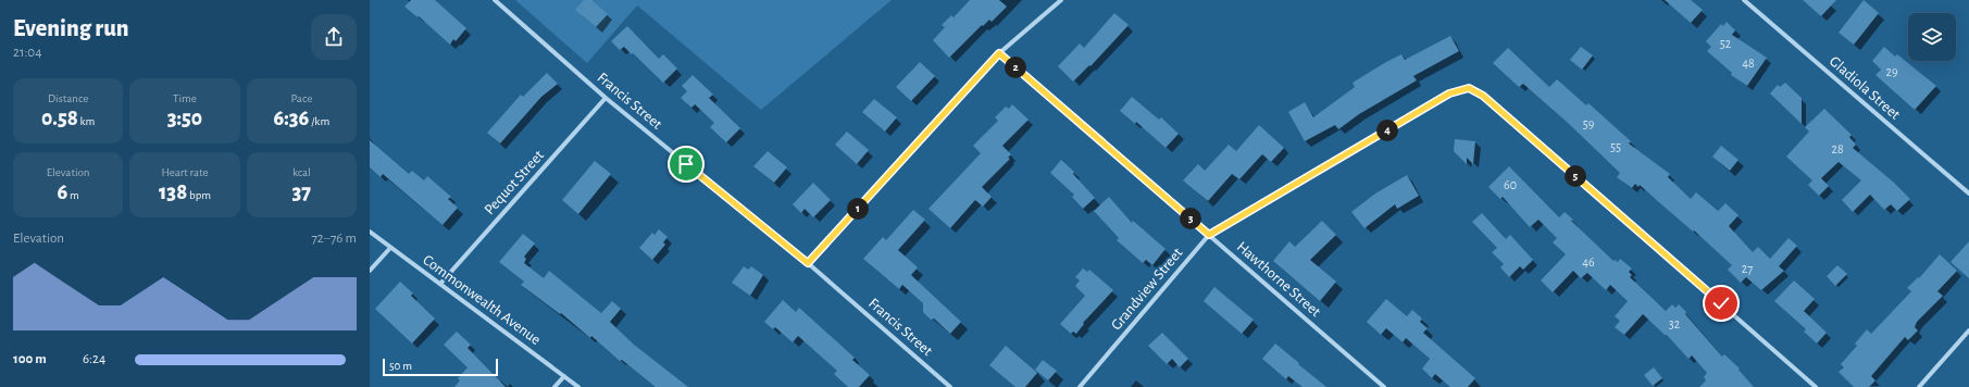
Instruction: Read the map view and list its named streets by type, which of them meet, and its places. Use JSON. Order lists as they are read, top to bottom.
{
  "streets": {
    "street": [
      "Gladiola Street",
      "Francis Street",
      "Pequot Street",
      "Hawthorne Street",
      "Grandview Street",
      "Commonwealth Avenue"
    ]
  },
  "crossings": [
    ["Francis Street", "Pequot Street"],
    ["Pequot Street", "Commonwealth Avenue"],
    ["Hawthorne Street", "Grandview Street"]
  ],
  "house_numbers": [
    "52",
    "48",
    "29",
    "59",
    "55",
    "28",
    "60",
    "46",
    "27",
    "32"
  ],
  "scale_bar": "50 m",
  "page": {
    "heading": ["Evening run", "21:04"],
    "pins": [
      "2",
      "4",
      "5",
      "1",
      "3"
    ],
    "stats": [
      ["Distance", "0.58 km"],
      ["Time", "3:50"],
      ["Pace", "6:36 /km"],
      ["Elevation", "6 m"],
      ["Heart rate", "138 bpm"],
      ["kcal", "37"]
    ],
    "chart": ["Elevation", "72–76 m"],
    "list": [
      {
        "name": "100 m",
        "note": "6:24"
      }
    ],
    "scale": "50 m"
  }
}
